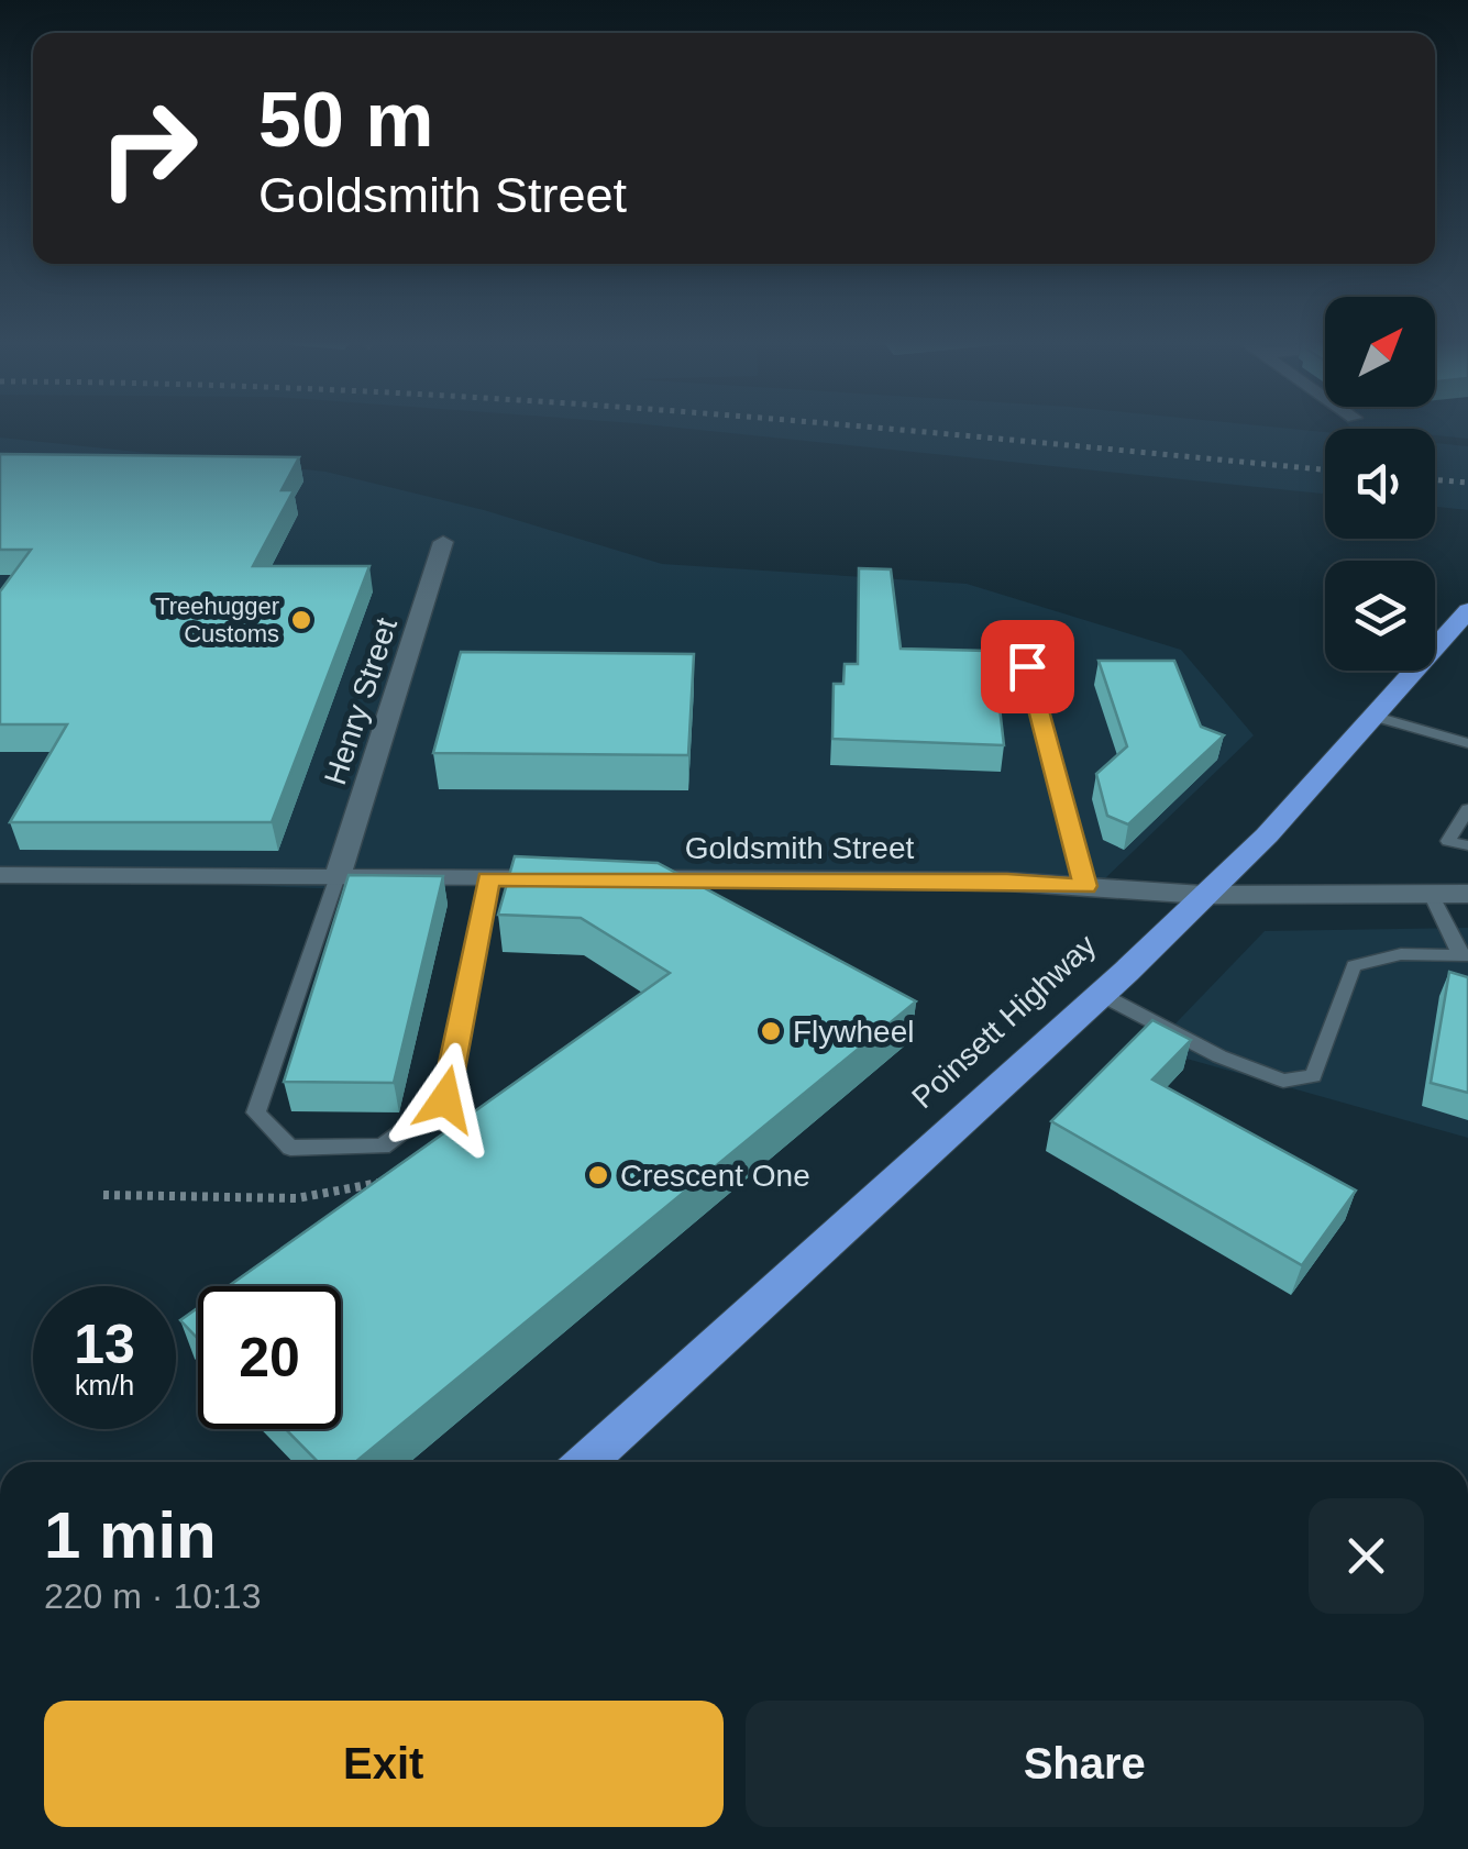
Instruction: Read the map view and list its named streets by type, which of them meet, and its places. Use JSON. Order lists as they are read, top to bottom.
{
  "streets": {
    "highway": ["Poinsett Highway"],
    "street": ["Henry Street", "Goldsmith Street"]
  },
  "crossings": [
    ["Goldsmith Street", "Poinsett Highway"]
  ],
  "places": ["Treehugger Customs", "Flywheel", "Crescent One"],
  "north": "top right",
  "page": {
    "turn": ["50 m", "Goldsmith Street"],
    "speed": "13 km/h",
    "limit": "20",
    "heading": ["1 min", "220 m · 10:13"],
    "buttons": ["Exit", "Share"]
  }
}
